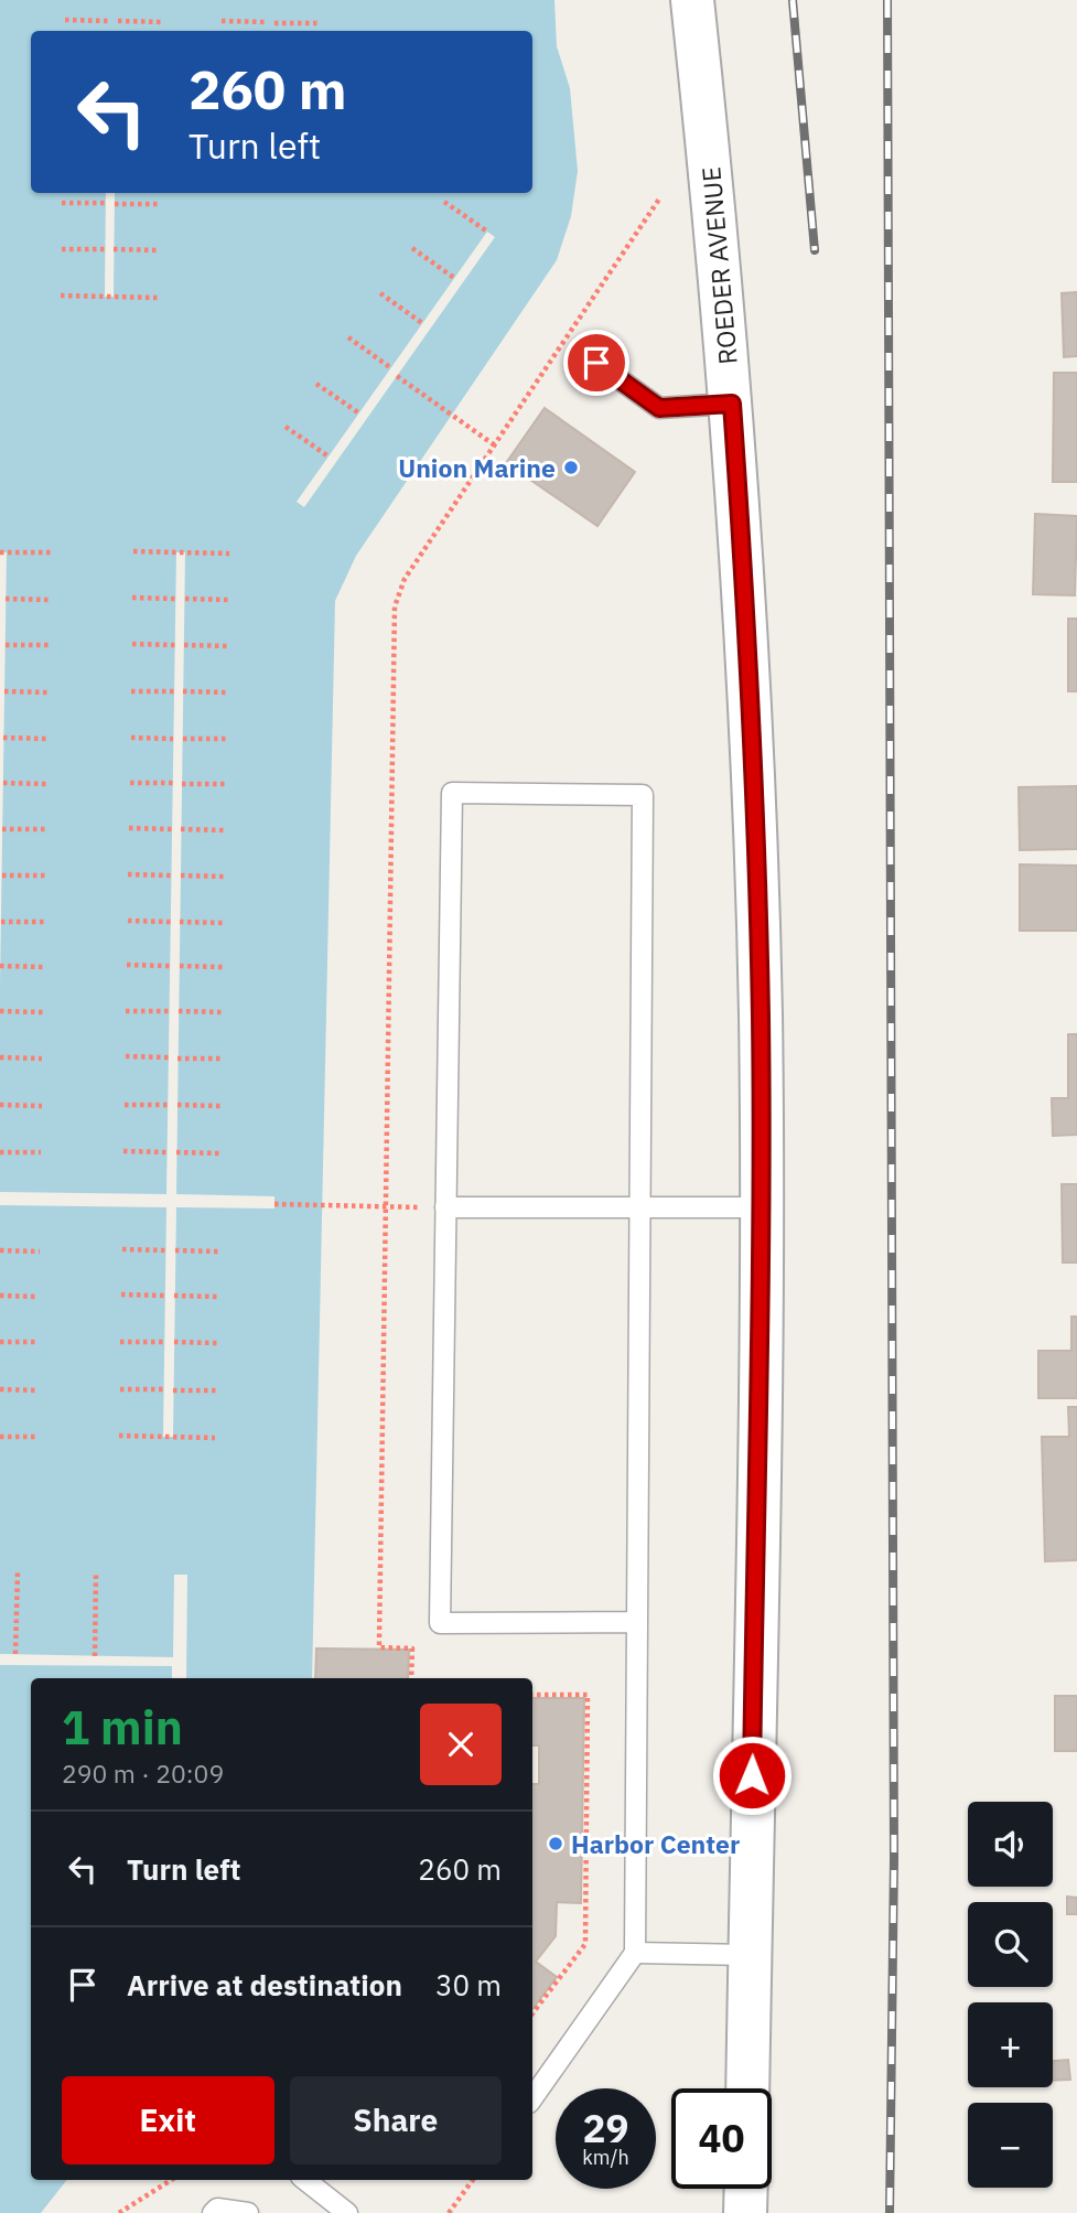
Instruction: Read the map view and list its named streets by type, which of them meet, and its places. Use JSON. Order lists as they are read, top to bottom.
{
  "streets": {
    "street": ["ROEDER AVENUE"]
  },
  "places": ["Union Marine", "Harbor Center"],
  "page": {
    "turn": ["260 m", "Turn left"],
    "heading": ["1 min", "290 m · 20:09"],
    "map_buttons": ["+", "−"],
    "list": [
      {
        "name": "Turn left",
        "value": "260 m"
      },
      {
        "name": "Arrive at destination",
        "value": "30 m"
      }
    ],
    "buttons": ["Exit", "Share"],
    "speed": "29 km/h",
    "limit": "40"
  }
}
